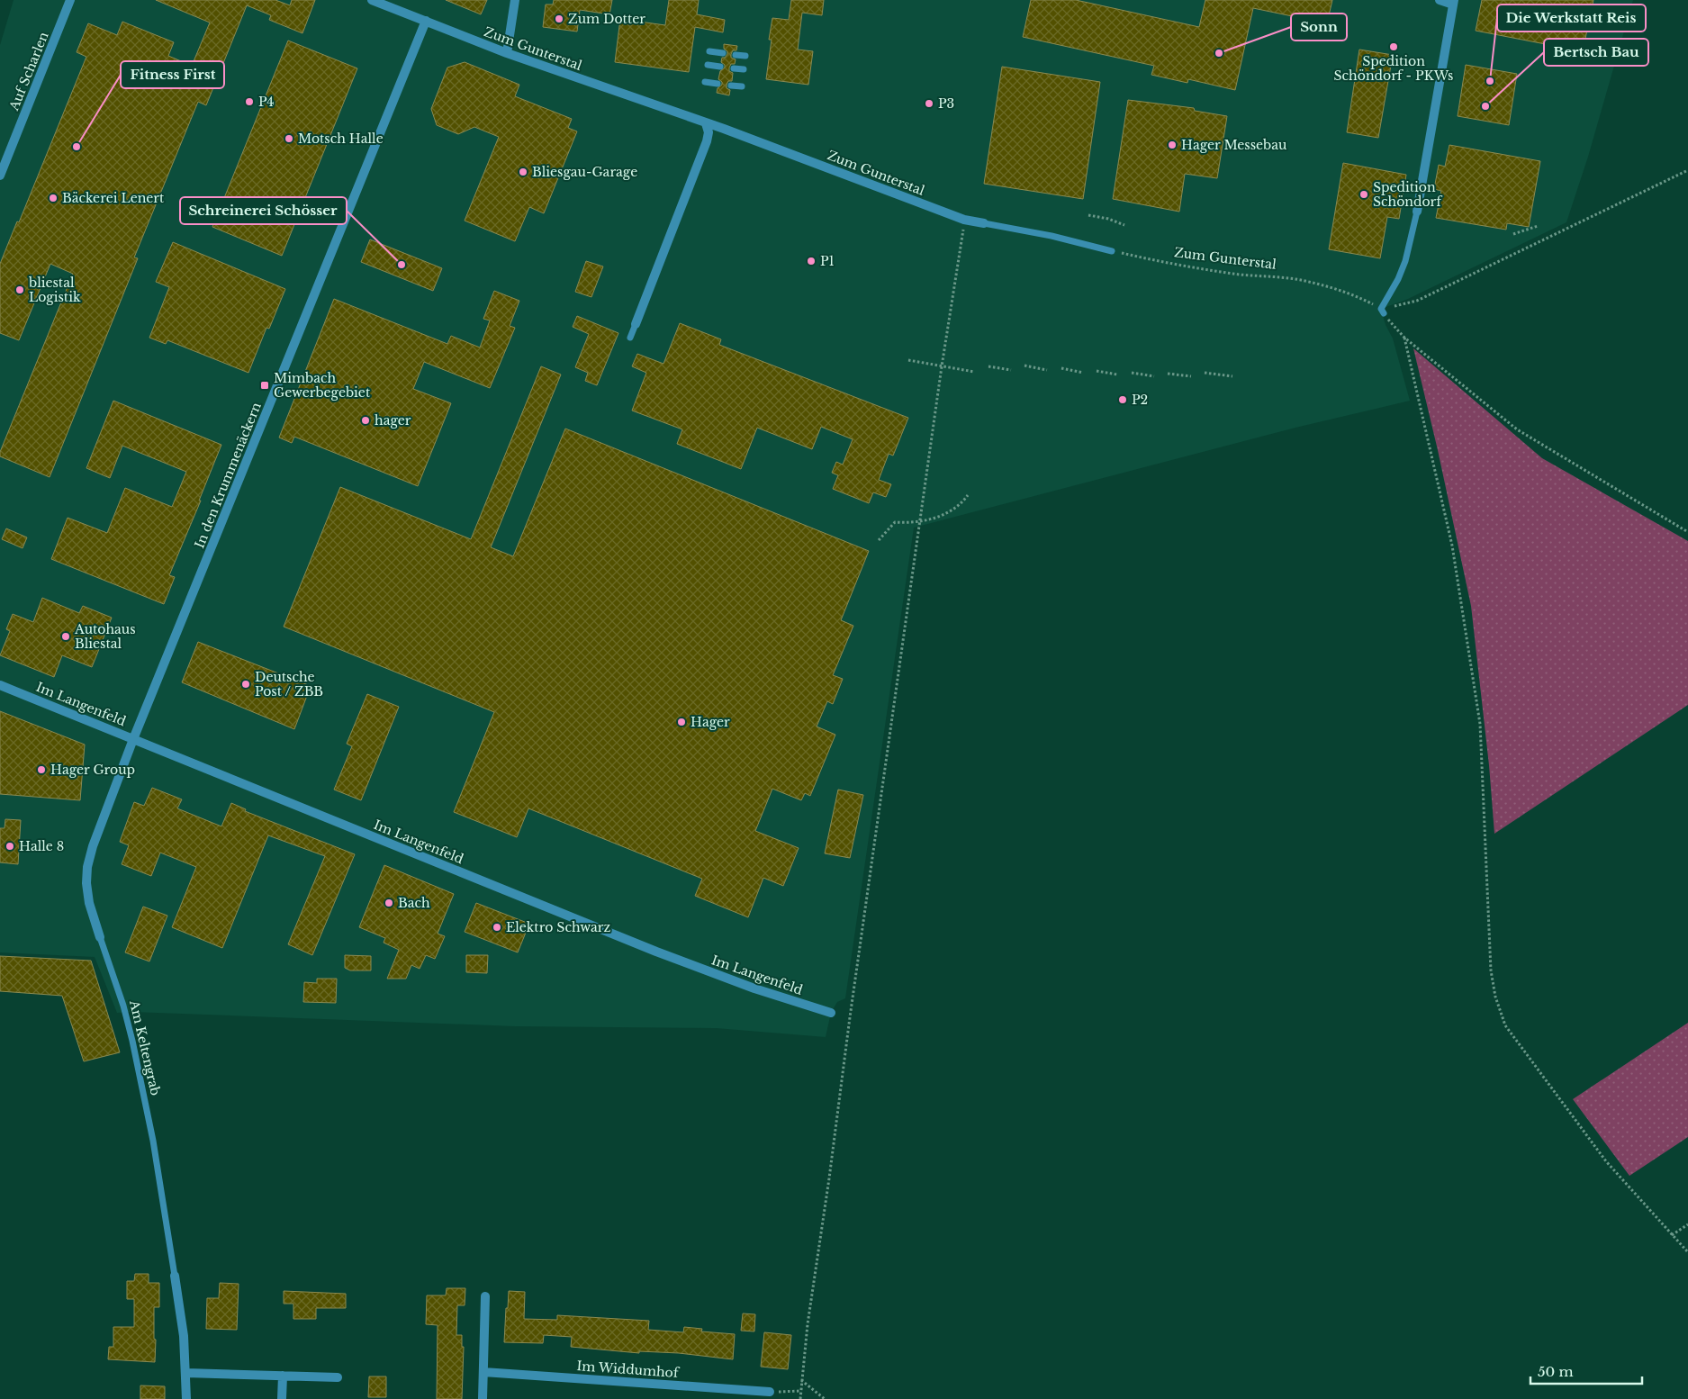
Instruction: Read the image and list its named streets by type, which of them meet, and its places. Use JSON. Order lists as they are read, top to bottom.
{
  "streets": {
    "street": [
      "Zum Gunterstal",
      "Auf Scharlen",
      "In den Krummenäckern",
      "Im Langenfeld",
      "Am Keltengrab",
      "Im Widdumhof"
    ]
  },
  "crossings": [
    ["Zum Gunterstal", "In den Krummenäckern"],
    ["In den Krummenäckern", "Im Langenfeld"],
    ["In den Krummenäckern", "Am Keltengrab"],
    ["Im Langenfeld", "Am Keltengrab"]
  ],
  "places": {
    "other": [
      "Zum Dotter",
      "Spedition Schöndorf - PKWs",
      "Sonn",
      "Die Werkstatt Reis",
      "P4",
      "P3",
      "Bertsch Bau",
      "Motsch Halle",
      "Hager Messebau",
      "Fitness First",
      "Bliesgau-Garage",
      "Spedition Schöndorf",
      "Bäckerei Lenert",
      "P1",
      "Schreinerei Schösser",
      "bliestal Logistik",
      "P2",
      "hager",
      "Autohaus Bliestal",
      "Deutsche Post / ZBB",
      "Hager",
      "Hager Group",
      "Halle 8",
      "Bach",
      "Elektro Schwarz"
    ],
    "transit": ["Mimbach Gewerbegebiet"]
  },
  "scale_bar": "50 m"
}
